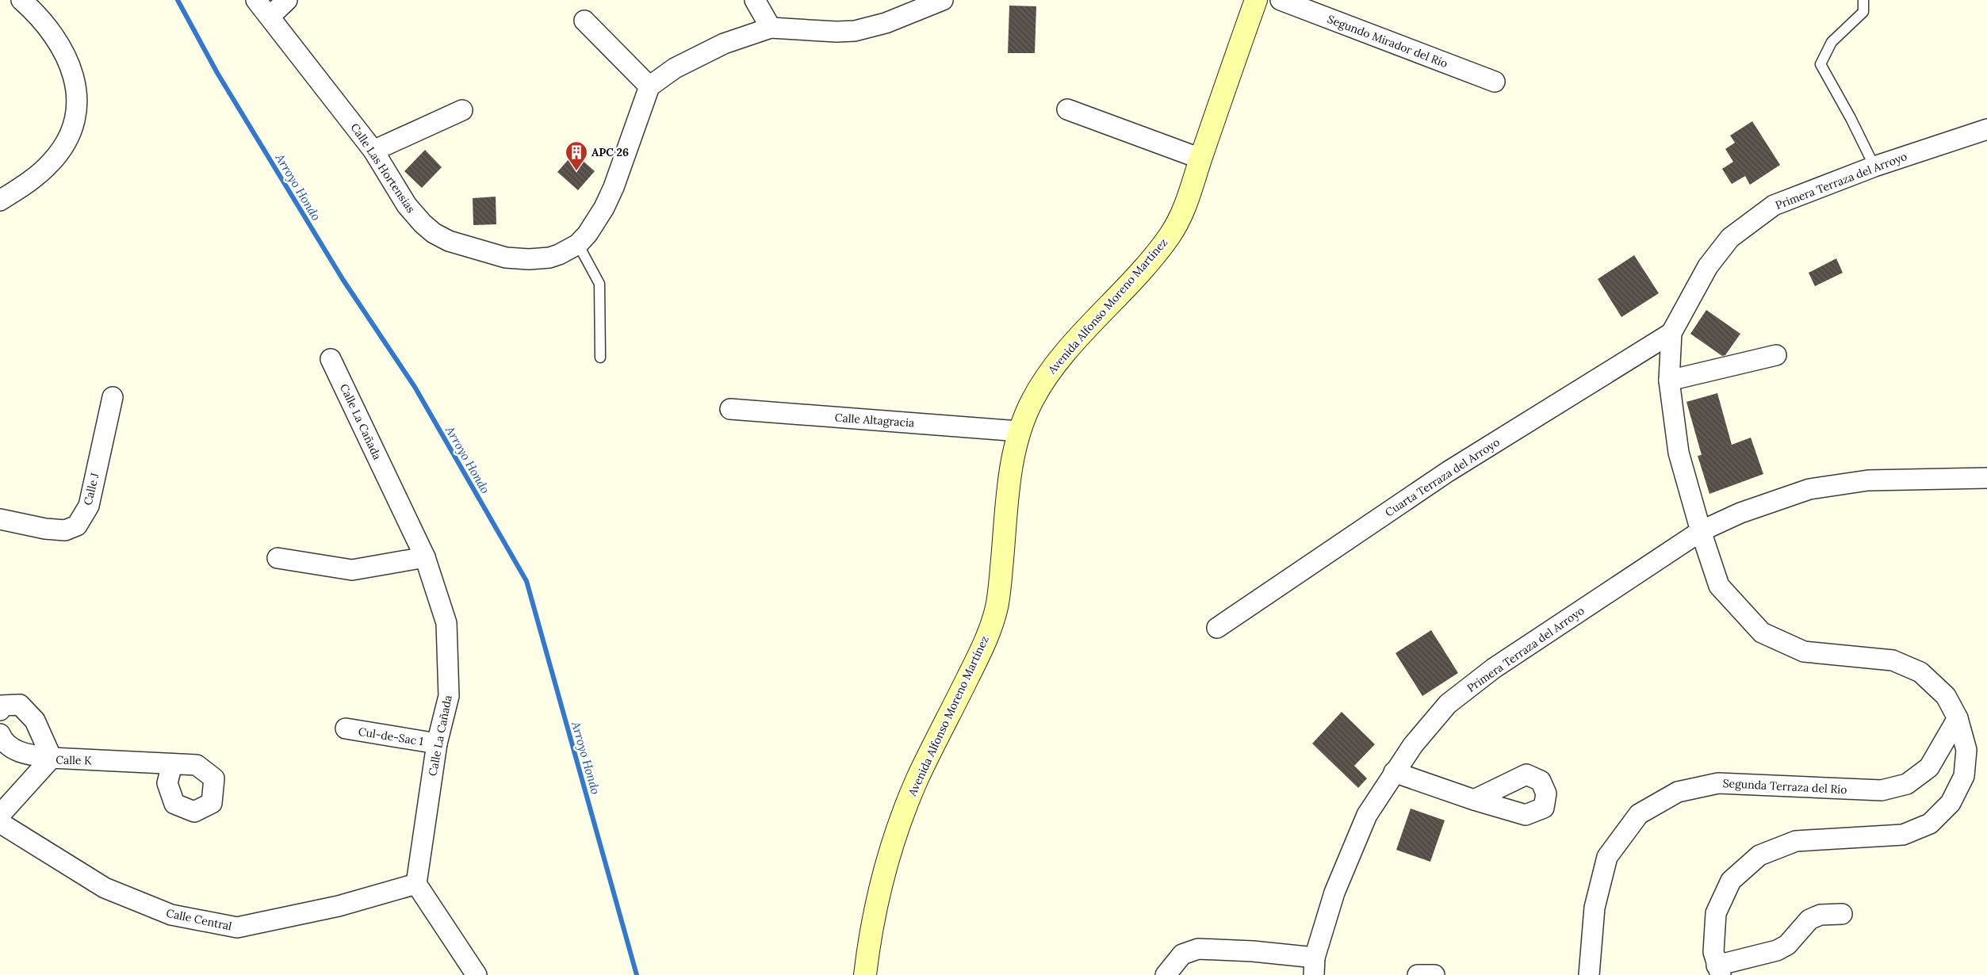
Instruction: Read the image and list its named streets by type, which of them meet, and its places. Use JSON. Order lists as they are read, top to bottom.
{
  "streets": {
    "main road": ["Avenida Alfonso Moreno Martínez"],
    "street": [
      "Segundo Mirador del Río",
      "Calle Las Hortensias",
      "Primera Terraza del Arroyo",
      "Calle Altagracia",
      "Calle La Cañada",
      "Cuarta Terraza del Arroyo",
      "Calle J",
      "Cul-de-Sac 1",
      "Calle K",
      "Segunda Terraza del Río",
      "Calle Central"
    ]
  },
  "crossings": [
    ["Primera Terraza del Arroyo", "Cuarta Terraza del Arroyo"],
    ["Avenida Alfonso Moreno Martínez", "Calle Altagracia"],
    ["Calle La Cañada", "Cul-de-Sac 1"],
    ["Calle La Cañada", "Calle Central"]
  ],
  "water": ["Arroyo Hondo"],
  "places": {
    "building": ["APC 26"]
  }
}
